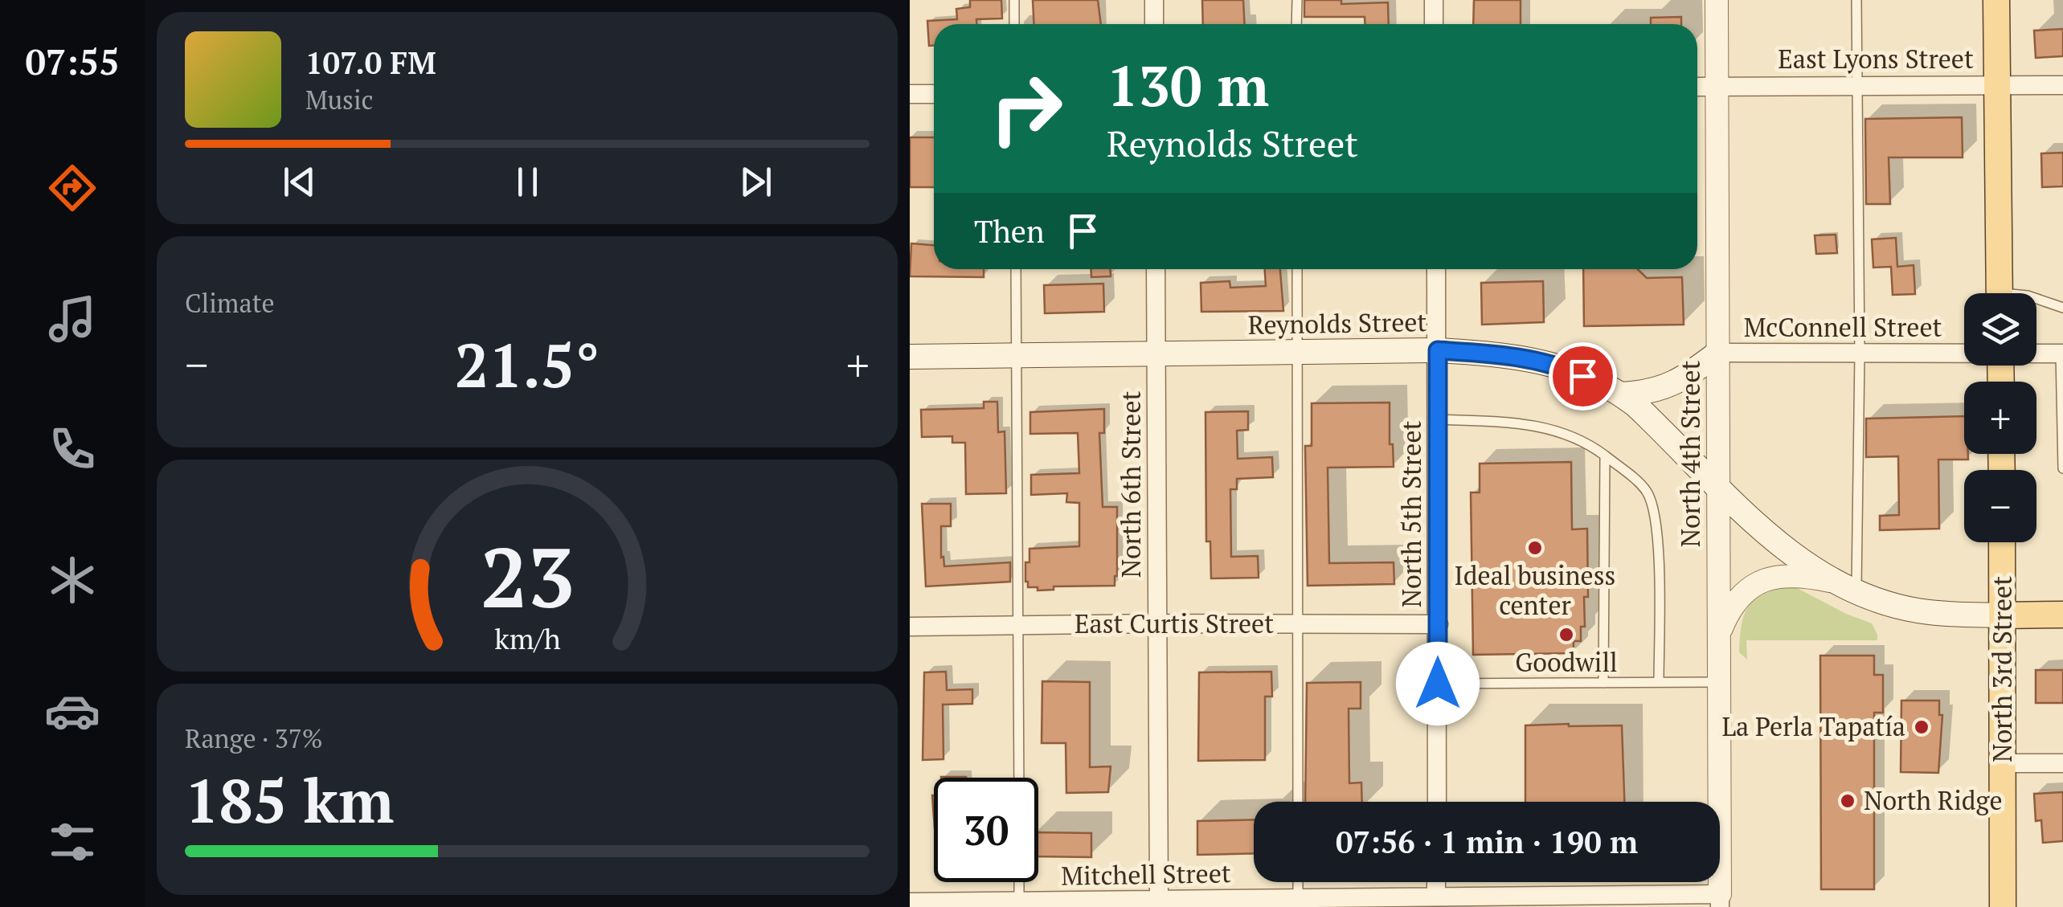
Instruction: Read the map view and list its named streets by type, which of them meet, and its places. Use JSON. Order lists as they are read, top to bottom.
{
  "streets": {
    "main road": ["Reynolds Street", "North 3rd Street"],
    "street": [
      "East Lyons Street",
      "McConnell Street",
      "North 4th Street",
      "North 6th Street",
      "North 5th Street",
      "East Curtis Street",
      "Mitchell Street"
    ]
  },
  "crossings": [
    ["East Lyons Street", "North 4th Street"],
    ["Reynolds Street", "North 4th Street"],
    ["Reynolds Street", "North 6th Street"],
    ["Reynolds Street", "North 5th Street"],
    ["McConnell Street", "North 4th Street"],
    ["North 4th Street", "Mitchell Street"],
    ["North 6th Street", "East Curtis Street"],
    ["North 6th Street", "Mitchell Street"],
    ["North 5th Street", "East Curtis Street"]
  ],
  "places": [
    "Ideal business center",
    "Goodwill",
    "La Perla Tapatía",
    "North Ridge"
  ],
  "page": {
    "tabs": "07:55",
    "turn": ["130 m", "Reynolds Street"],
    "song": ["107.0 FM", "Music"],
    "then": "Then",
    "tile": [
      "Climate",
      ["Range · 37%", "185 km"]
    ],
    "map_buttons": ["+", "−"],
    "heat": ["−", "21.5°", "+"],
    "limit": "30",
    "trip": "07:56 · 1 min · 190 m",
    "gauge": ["23", "km/h"]
  }
}
